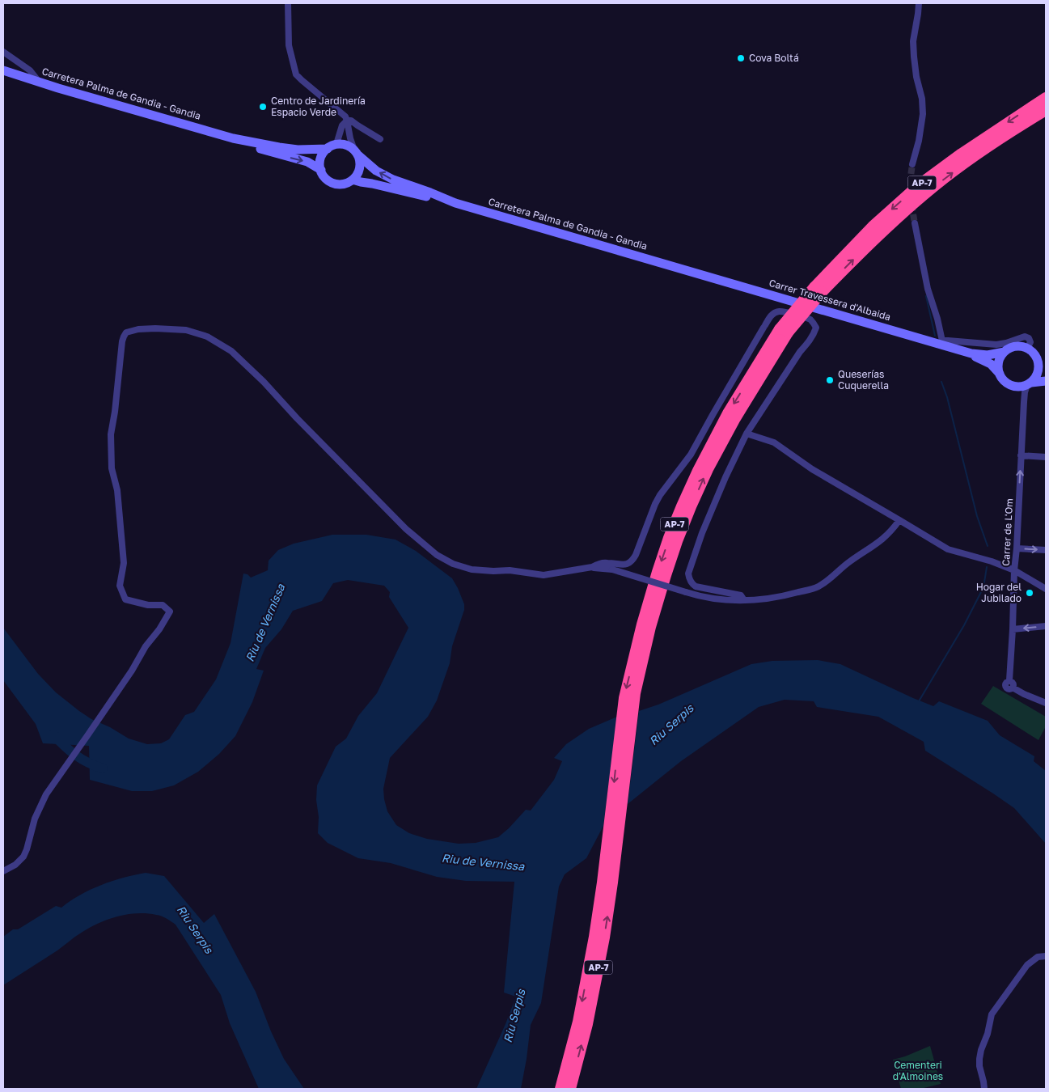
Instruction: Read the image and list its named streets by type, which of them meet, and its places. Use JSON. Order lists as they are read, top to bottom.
{
  "streets": {
    "highway": ["AP-7"],
    "main road": ["Carretera Palma de Gandia - Gandia", "Carrer Travessera d'Albaida"],
    "street": ["Carrer de L'Om"]
  },
  "crossings": [
    ["Carretera Palma de Gandia - Gandia", "Carrer Travessera d'Albaida"],
    ["Carrer Travessera d'Albaida", "Carrer de L'Om"]
  ],
  "water": ["Riu de Vernissa", "Riu Serpis"],
  "parks": ["Cementeri d'Almoines"],
  "places": [
    "Cova Boltá",
    "Centro de Jardinería Espacio Verde",
    "Queserías Cuquerella",
    "Hogar del Jubilado"
  ]
}
